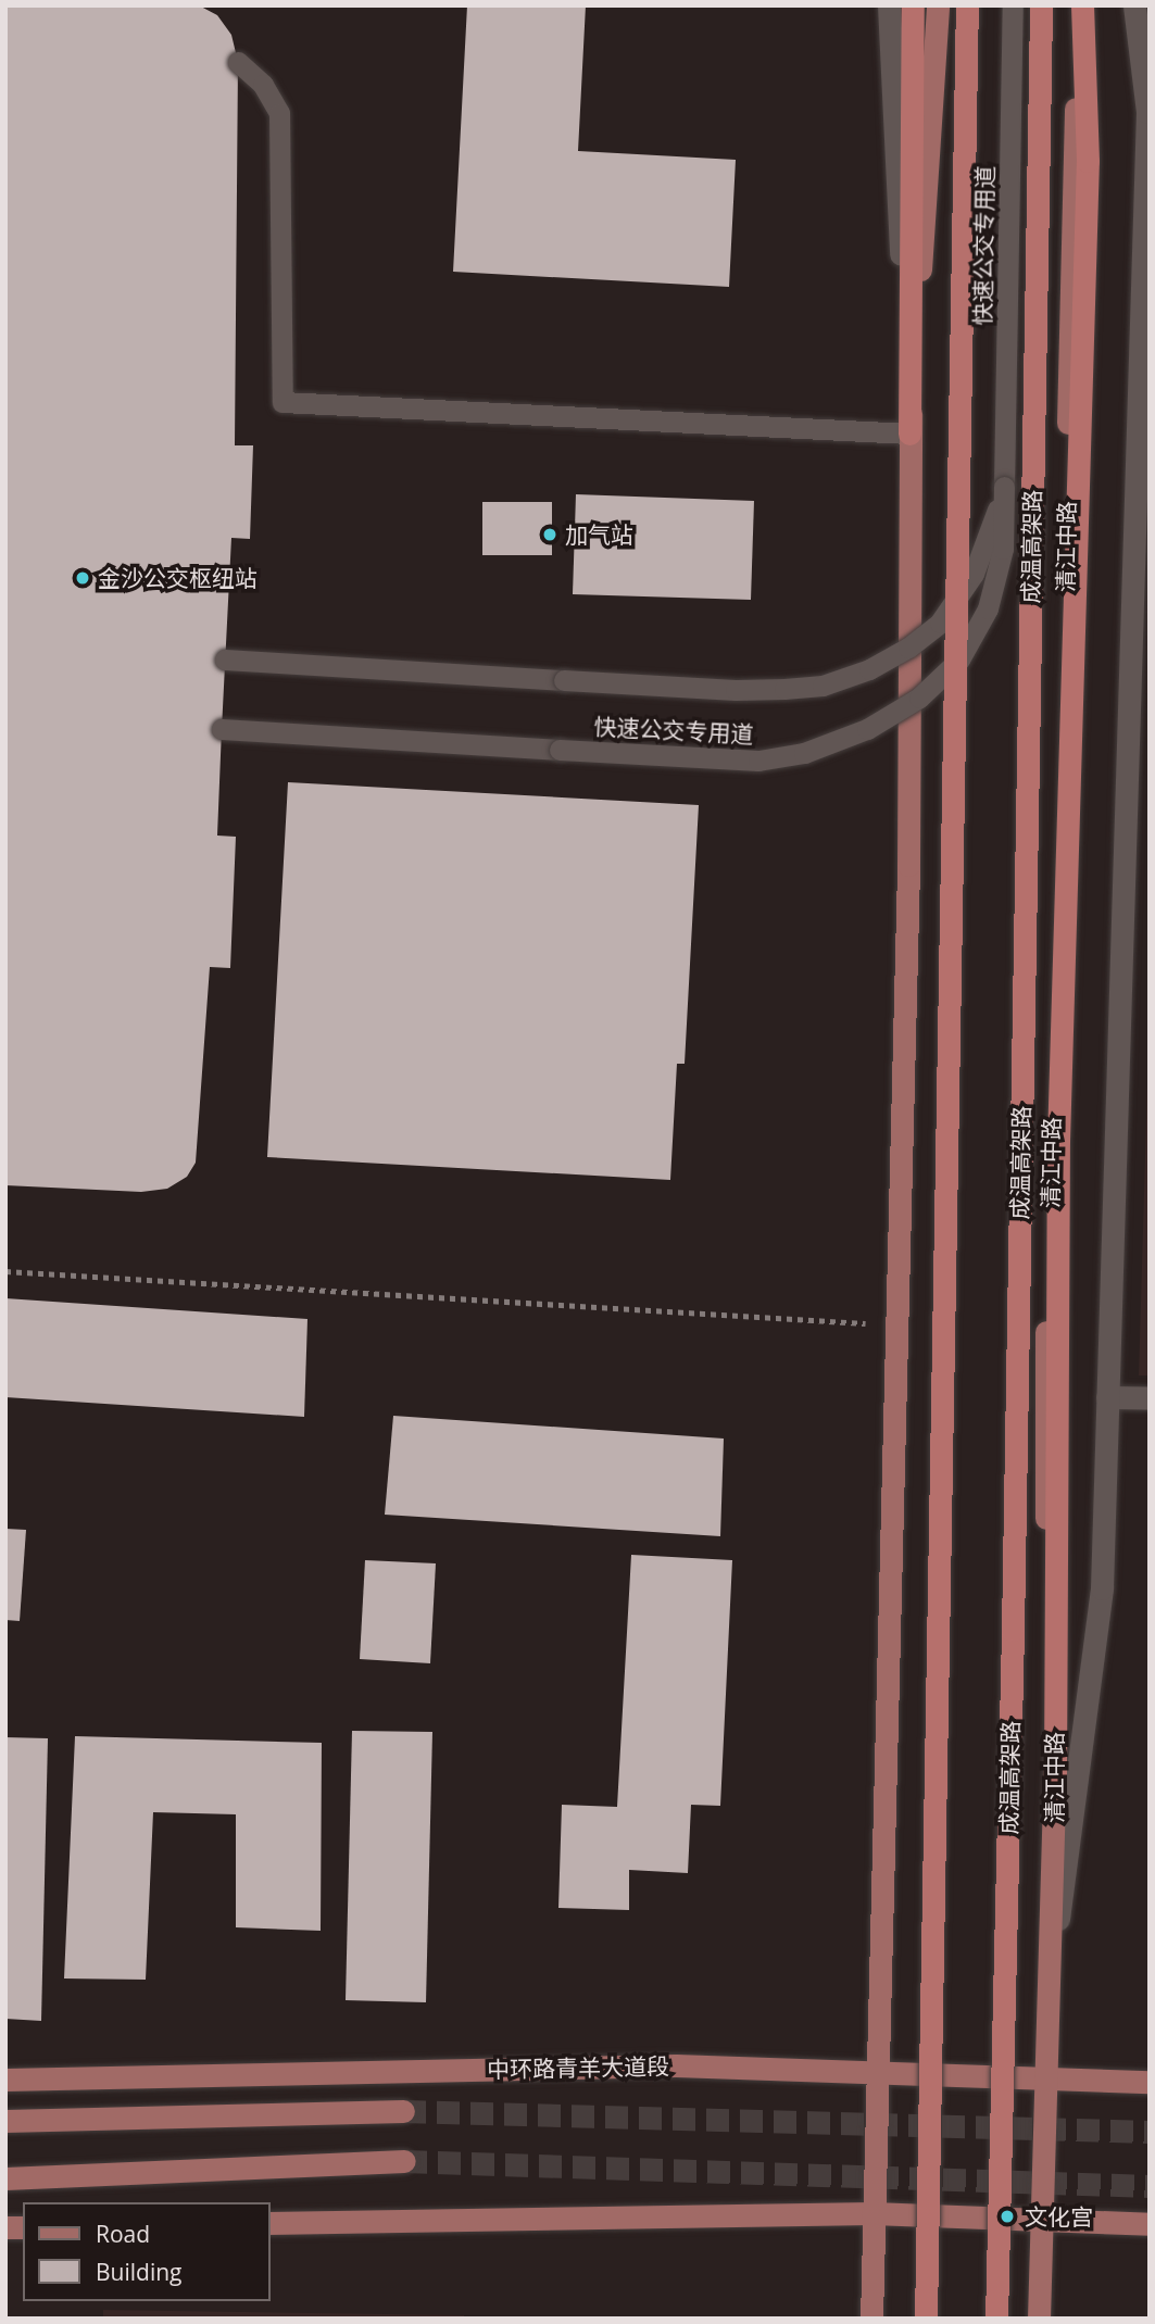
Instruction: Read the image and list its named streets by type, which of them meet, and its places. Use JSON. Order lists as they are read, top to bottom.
{
  "streets": {
    "highway": ["成温高架路"],
    "main road": ["清江中路", "中环路青羊大道段"],
    "lane": ["快速公交专用道"]
  },
  "crossings": [
    ["清江中路", "中环路青羊大道段"]
  ],
  "places": ["加气站", "金沙公交枢纽站", "文化宫"],
  "legend": ["Road", "Building"]
}
